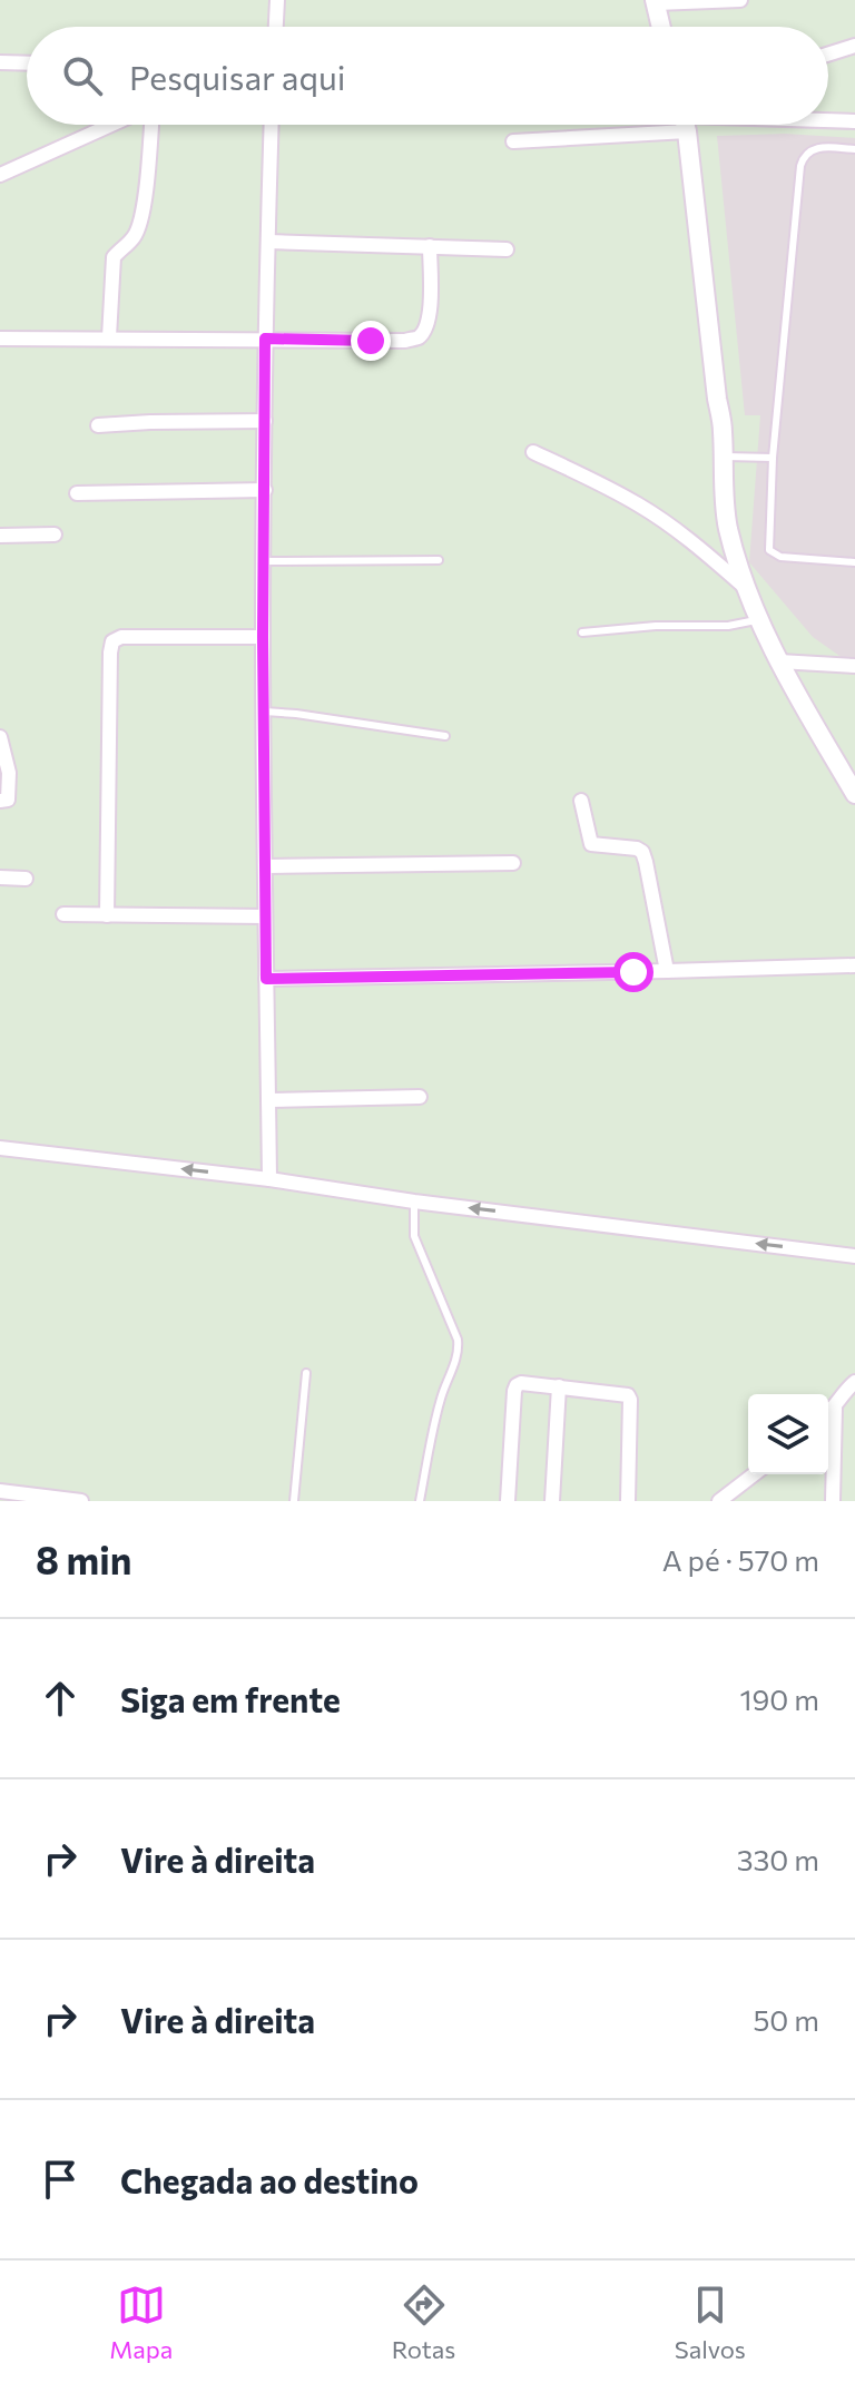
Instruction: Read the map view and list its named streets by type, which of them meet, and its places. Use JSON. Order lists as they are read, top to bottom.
{
  "page": {
    "search": "Pesquisar aqui",
    "heading": ["8 min", "A pé · 570 m"],
    "list": [
      ["Siga em frente", "190 m"],
      ["Vire à direita", "330 m"],
      ["Vire à direita", "50 m"],
      "Chegada ao destino"
    ],
    "nav": ["Mapa", "Rotas", "Salvos"]
  }
}
